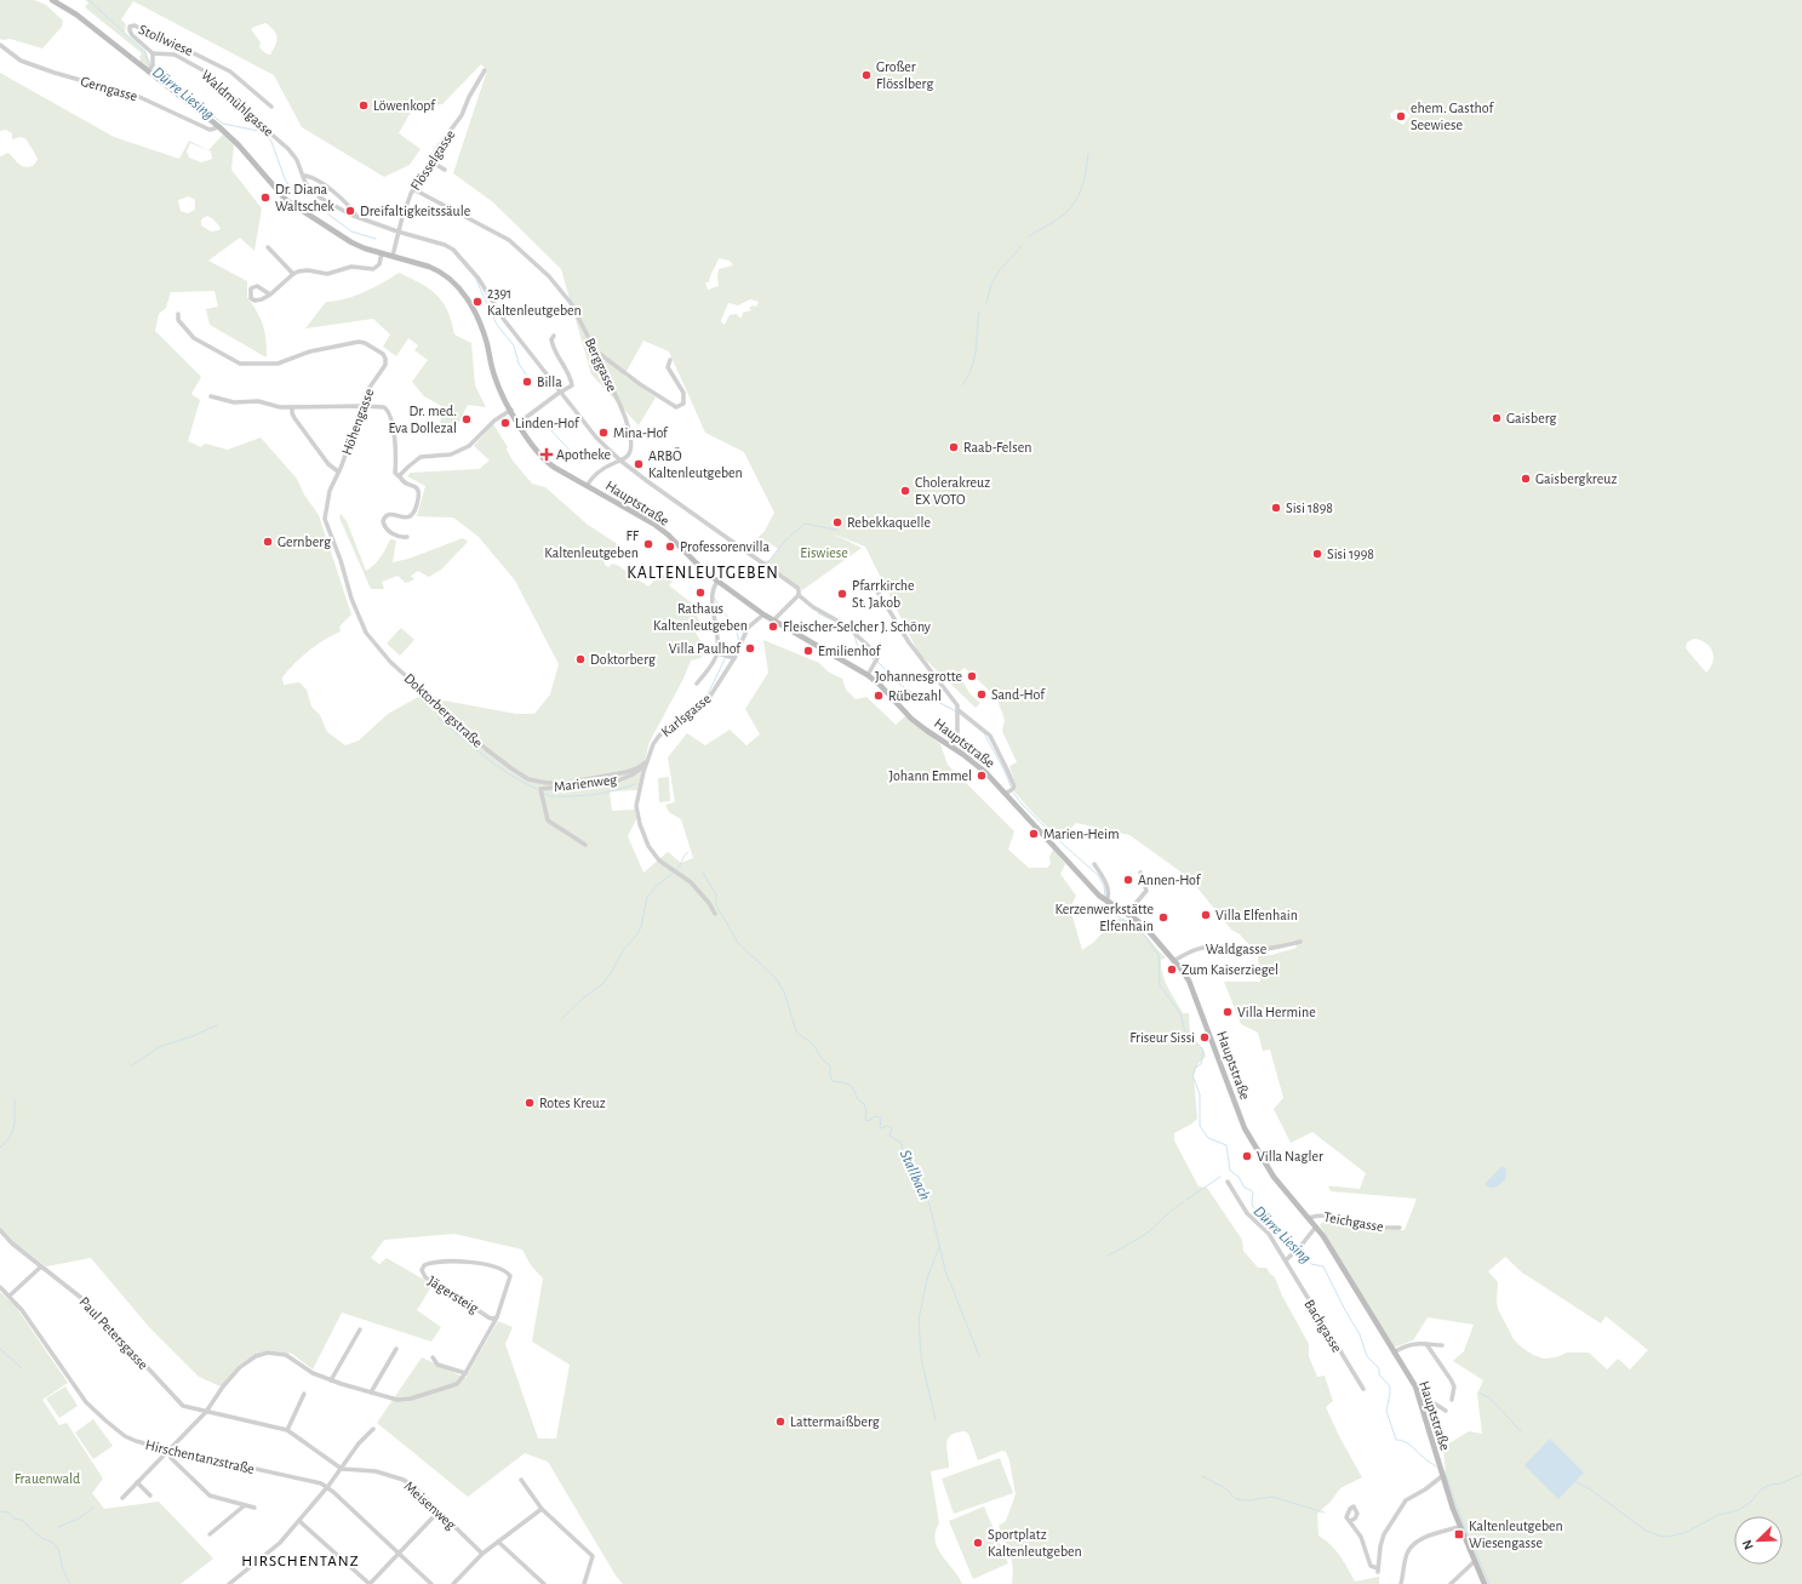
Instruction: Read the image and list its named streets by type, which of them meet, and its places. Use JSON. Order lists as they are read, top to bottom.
{
  "streets": {
    "main road": ["Hauptstraße"],
    "street": [
      "Stollwiese",
      "Gerngasse",
      "Waldmühlgasse",
      "Flösselgasse",
      "Berggasse",
      "Höhengasse",
      "Doktorbergstraße",
      "Karlsgasse",
      "Marienweg",
      "Waldgasse",
      "Teichgasse",
      "Jägersteig",
      "Bachgasse",
      "Paul Petersgasse",
      "Hirschentanzstraße",
      "Meisenweg"
    ]
  },
  "crossings": [
    ["Stollwiese", "Waldmühlgasse"],
    ["Gerngasse", "Hauptstraße"],
    ["Waldmühlgasse", "Flösselgasse"],
    ["Waldmühlgasse", "Berggasse"],
    ["Waldmühlgasse", "Hauptstraße"],
    ["Flösselgasse", "Berggasse"],
    ["Flösselgasse", "Hauptstraße"],
    ["Höhengasse", "Doktorbergstraße"],
    ["Hauptstraße", "Karlsgasse"],
    ["Hauptstraße", "Waldgasse"],
    ["Hauptstraße", "Teichgasse"],
    ["Doktorbergstraße", "Karlsgasse"],
    ["Doktorbergstraße", "Marienweg"],
    ["Karlsgasse", "Marienweg"]
  ],
  "districts": ["KALTENLEUTGEBEN", "HIRSCHENTANZ"],
  "water": ["Dürre Liesing", "Stallbach"],
  "parks": ["Eiswiese", "Frauenwald"],
  "places": {
    "other": [
      "Großer Flösslberg",
      "Löwenkopf",
      "ehem. Gasthof Seewiese",
      "Dr. Diana Waltschek",
      "Dreifaltigkeitssäule",
      "2391 Kaltenleutgeben",
      "Billa",
      "Gaisberg",
      "Dr. med. Eva Dollezal",
      "Linden-Hof",
      "Mina-Hof",
      "Raab-Felsen",
      "ARBÖ Kaltenleutgeben",
      "Gaisbergkreuz",
      "Cholerakreuz EX VOTO",
      "Sisi 1898",
      "Rebekkaquelle",
      "Gernberg",
      "FF Kaltenleutgeben",
      "Professorenvilla",
      "Sisi 1998",
      "Rathaus Kaltenleutgeben",
      "Pfarrkirche St. Jakob",
      "Fleischer-Selcher J. Schöny",
      "Villa Paulhof",
      "Emilienhof",
      "Doktorberg",
      "Johannesgrotte",
      "Sand-Hof",
      "Rübezahl",
      "Johann Emmel",
      "Marien-Heim",
      "Annen-Hof",
      "Villa Elfenhain",
      "Kerzenwerkstätte Elfenhain",
      "Zum Kaiserziegel",
      "Villa Hermine",
      "Friseur Sissi",
      "Rotes Kreuz",
      "Villa Nagler",
      "Lattermaißberg",
      "Sportplatz Kaltenleutgeben"
    ],
    "health": ["Apotheke"],
    "transit": ["Kaltenleutgeben Wiesengasse"]
  },
  "north": "bottom left"
}
